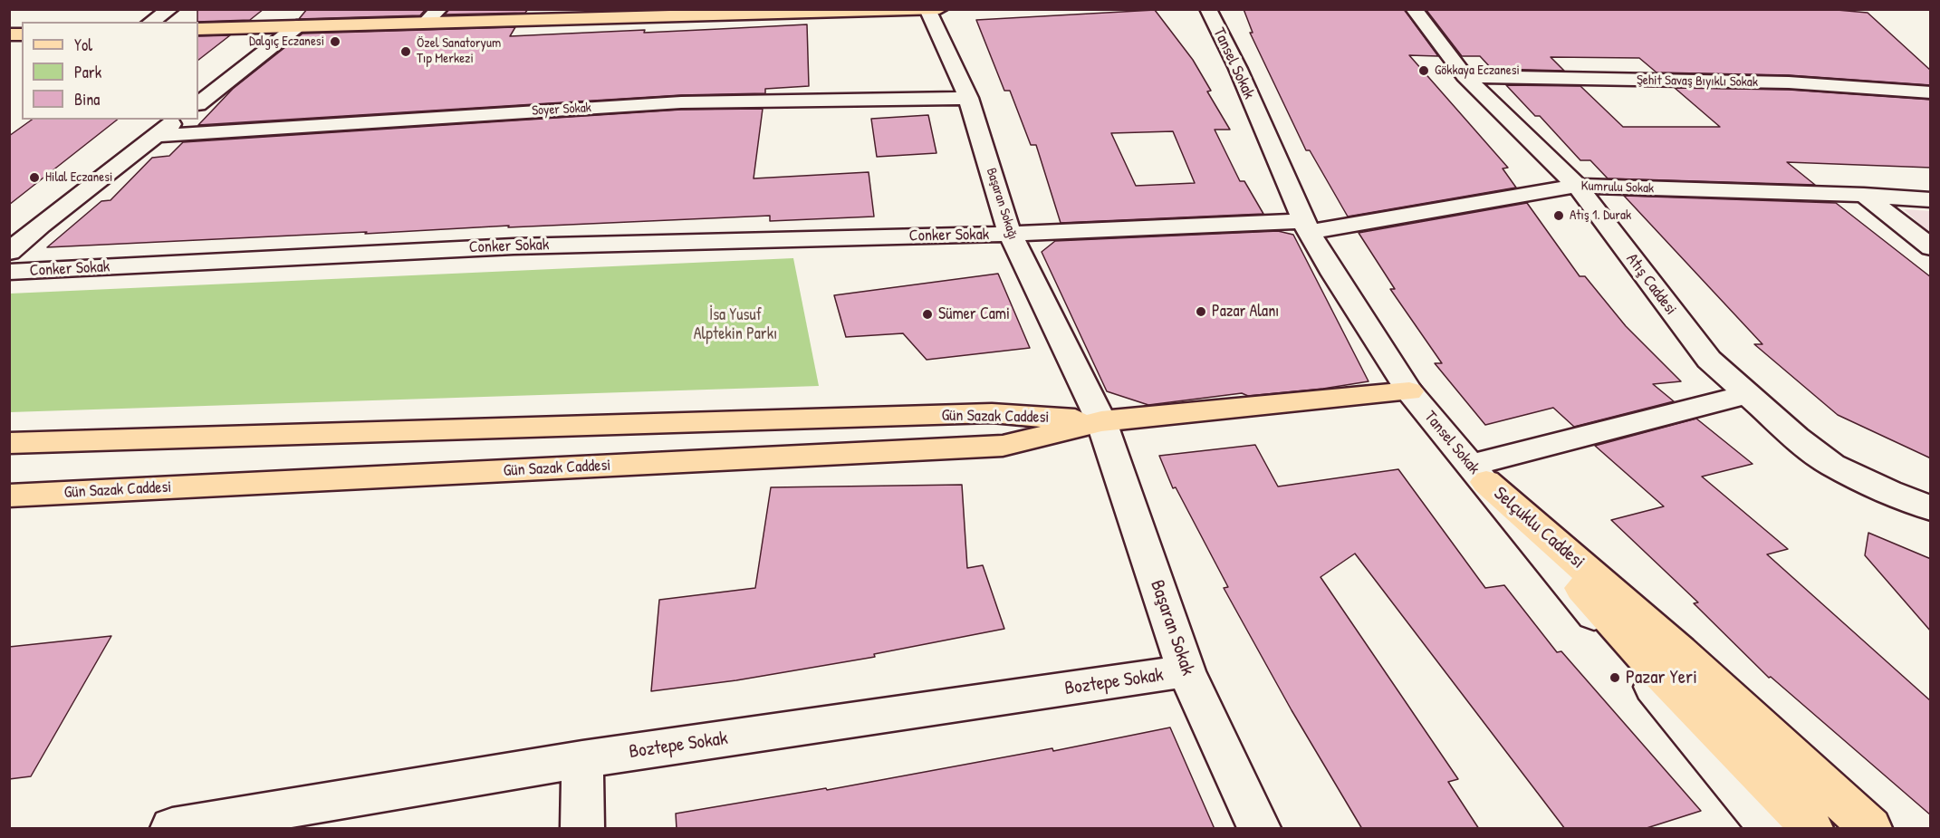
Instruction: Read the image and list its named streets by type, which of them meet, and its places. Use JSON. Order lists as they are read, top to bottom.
{
  "streets": {
    "main road": ["Gün Sazak Caddesi", "Selçuklu Caddesi"],
    "street": [
      "Tansel Sokak",
      "Şehit Savaş Bıyıklı Sokak",
      "Soyer Sokak",
      "Kumrulu Sokak",
      "Başaran Sokağı",
      "Conker Sokak",
      "Atış Caddesi",
      "Başaran Sokak",
      "Boztepe Sokak"
    ]
  },
  "crossings": [
    ["Tansel Sokak", "Kumrulu Sokak"],
    ["Tansel Sokak", "Gün Sazak Caddesi"],
    ["Tansel Sokak", "Selçuklu Caddesi"],
    ["Şehit Savaş Bıyıklı Sokak", "Atış Caddesi"],
    ["Soyer Sokak", "Başaran Sokağı"],
    ["Kumrulu Sokak", "Başaran Sokağı"],
    ["Kumrulu Sokak", "Conker Sokak"],
    ["Kumrulu Sokak", "Atış Caddesi"],
    ["Başaran Sokağı", "Conker Sokak"],
    ["Başaran Sokağı", "Gün Sazak Caddesi"],
    ["Başaran Sokağı", "Başaran Sokak"],
    ["Gün Sazak Caddesi", "Başaran Sokak"],
    ["Başaran Sokak", "Boztepe Sokak"]
  ],
  "parks": ["İsa Yusuf Alptekin Parkı"],
  "places": [
    "Dalgıç Eczanesi",
    "Özel Sanatoryum Tıp Merkezi",
    "Gökkaya Eczanesi",
    "Hilal Eczanesi",
    "Atış 1. Durak",
    "Pazar Alanı",
    "Sümer Cami",
    "Pazar Yeri"
  ],
  "legend": ["Yol", "Park", "Bina"]
}
